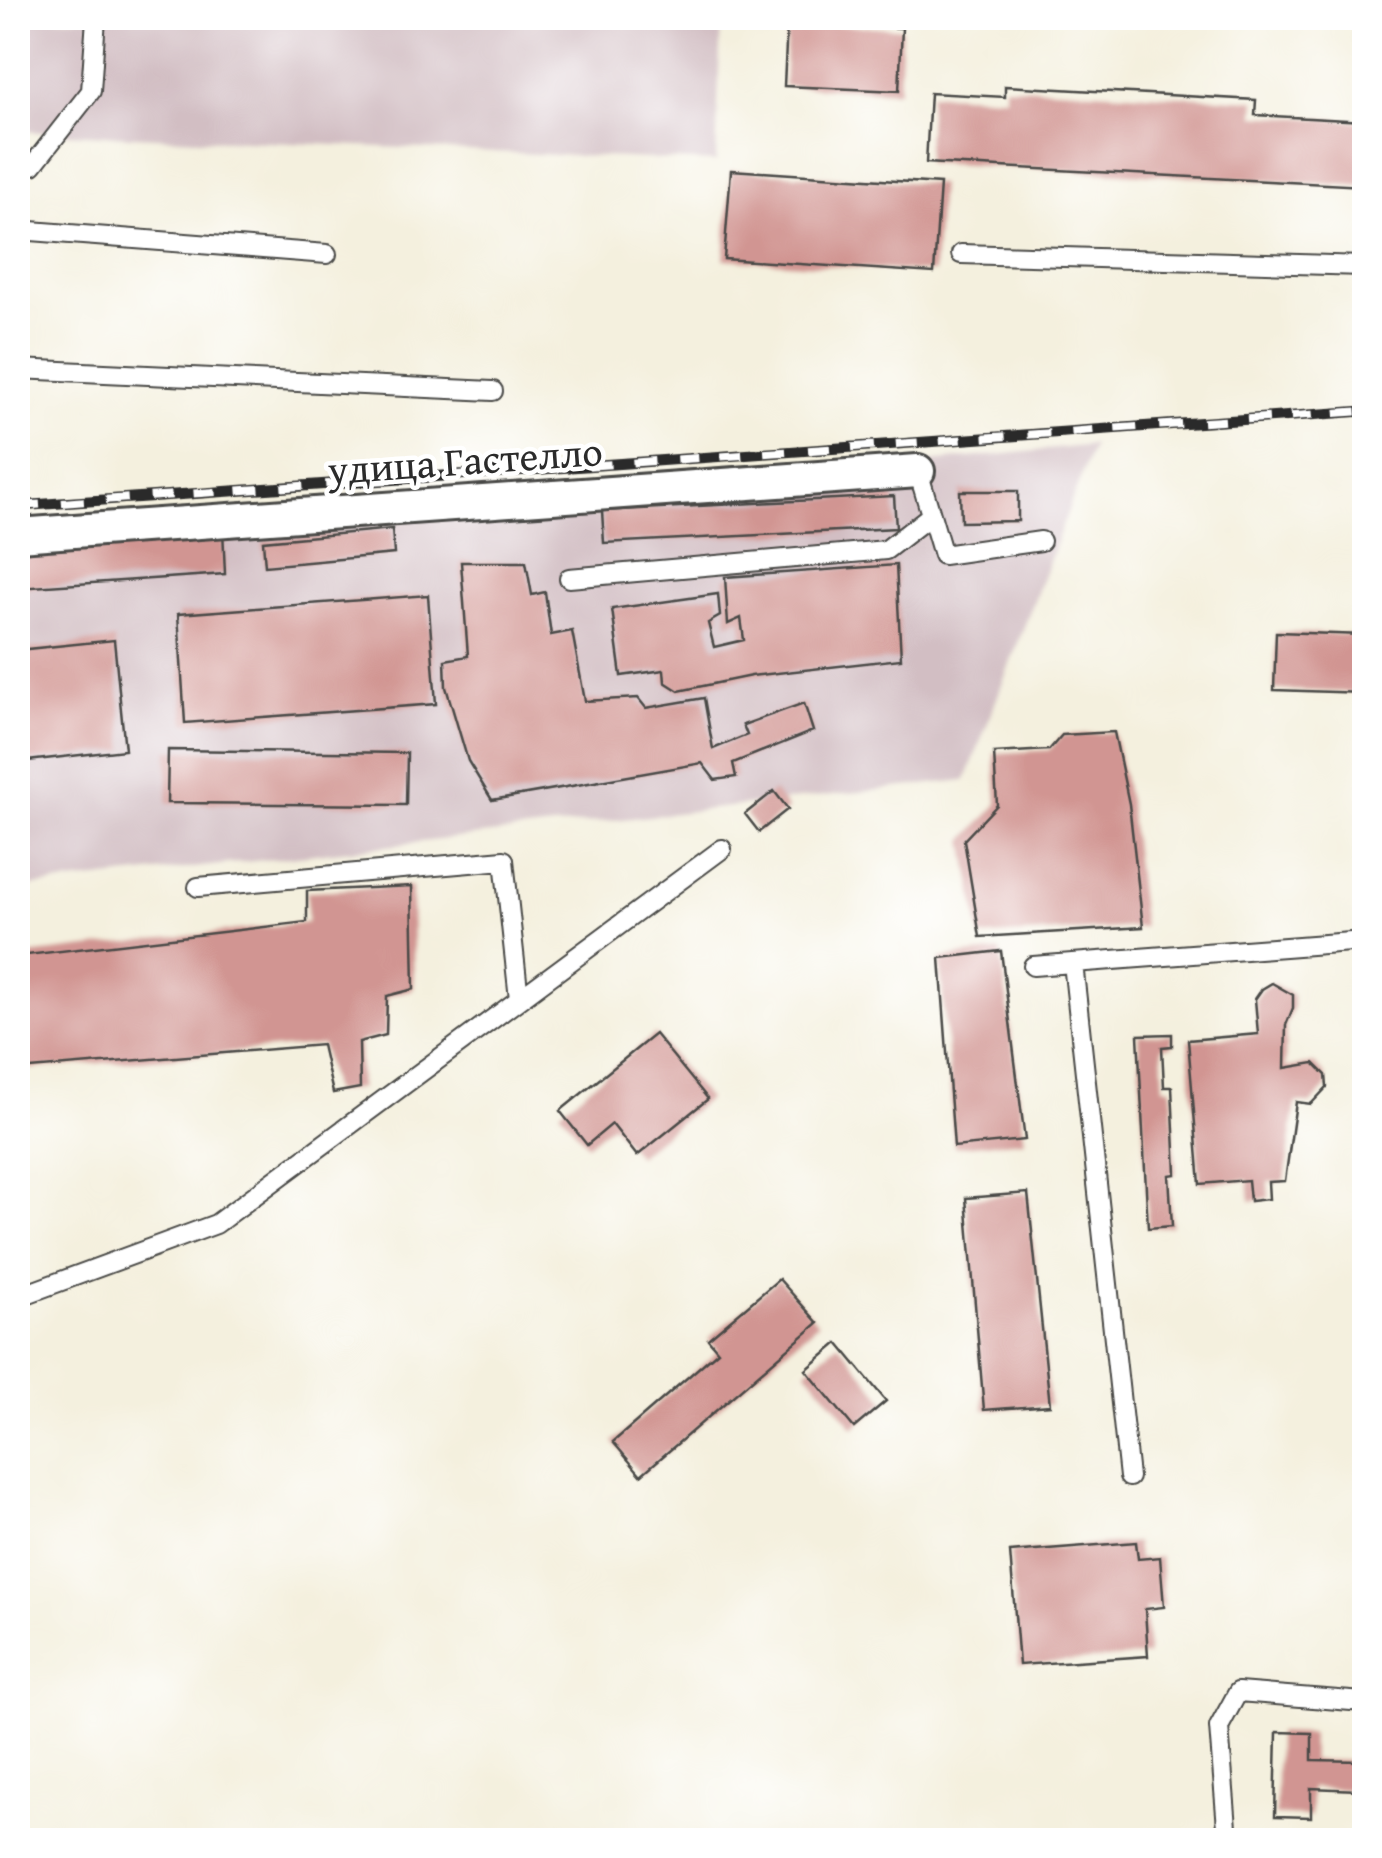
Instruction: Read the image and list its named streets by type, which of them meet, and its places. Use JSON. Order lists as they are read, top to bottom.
{
  "streets": {
    "street": ["удица Гастелло"]
  }
}
